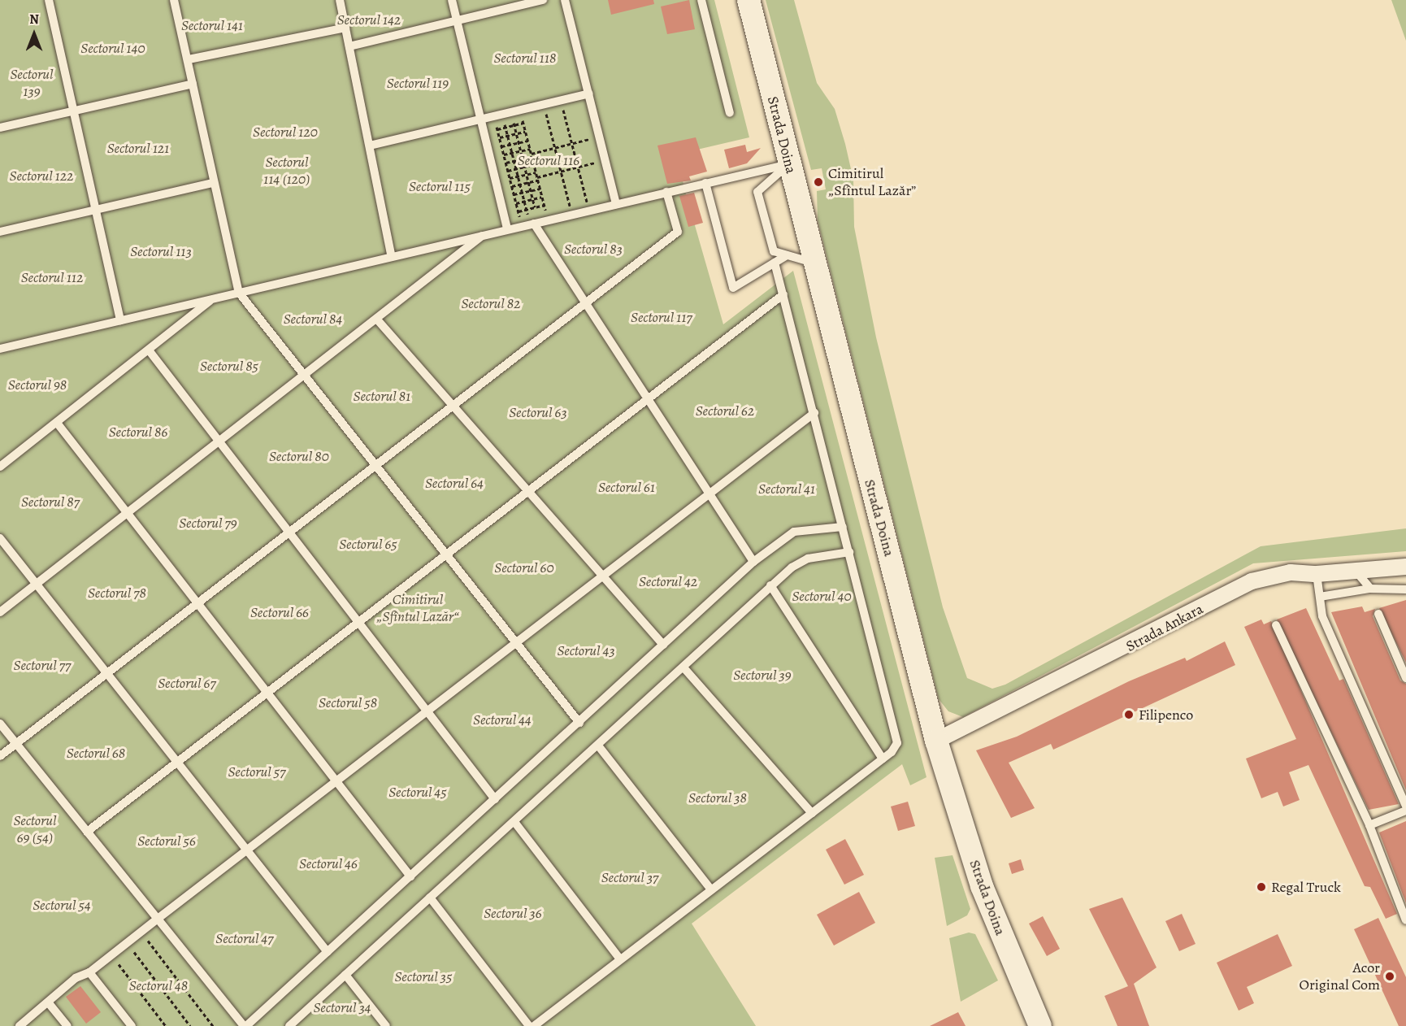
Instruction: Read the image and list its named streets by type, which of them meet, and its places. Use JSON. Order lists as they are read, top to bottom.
{
  "streets": {
    "main road": ["Strada Doina"],
    "street": ["Strada Ankara"]
  },
  "crossings": [
    ["Strada Doina", "Strada Ankara"]
  ],
  "parks": [
    "Sectorul 142",
    "Sectorul 141",
    "Sectorul 140",
    "Sectorul 118",
    "Sectorul 139",
    "Sectorul 119",
    "Sectorul 120",
    "Sectorul 121",
    "Sectorul 116",
    "Sectorul 114 (120)",
    "Sectorul 122",
    "Sectorul 115",
    "Sectorul 83",
    "Sectorul 113",
    "Sectorul 112",
    "Sectorul 82",
    "Sectorul 117",
    "Sectorul 84",
    "Sectorul 85",
    "Sectorul 98",
    "Sectorul 81",
    "Sectorul 62",
    "Sectorul 63",
    "Sectorul 86",
    "Sectorul 80",
    "Sectorul 64",
    "Sectorul 61",
    "Sectorul 41",
    "Sectorul 87",
    "Sectorul 79",
    "Sectorul 65",
    "Sectorul 60",
    "Sectorul 42",
    "Sectorul 78",
    "Sectorul 40",
    "Cimitirul „Sfîntul Lazăr“",
    "Sectorul 66",
    "Sectorul 43",
    "Sectorul 77",
    "Sectorul 39",
    "Sectorul 67",
    "Sectorul 58",
    "Sectorul 44",
    "Sectorul 68",
    "Sectorul 57",
    "Sectorul 45",
    "Sectorul 38",
    "Sectorul 69 (54)",
    "Sectorul 56",
    "Sectorul 46",
    "Sectorul 37",
    "Sectorul 54",
    "Sectorul 36",
    "Sectorul 47",
    "Sectorul 35",
    "Sectorul 48",
    "Sectorul 34"
  ],
  "places": [
    "Cimitirul „Sfîntul Lazăr”",
    "Filipenco",
    "Regal Truck",
    "Acor Original Com"
  ],
  "north": "top"
}
